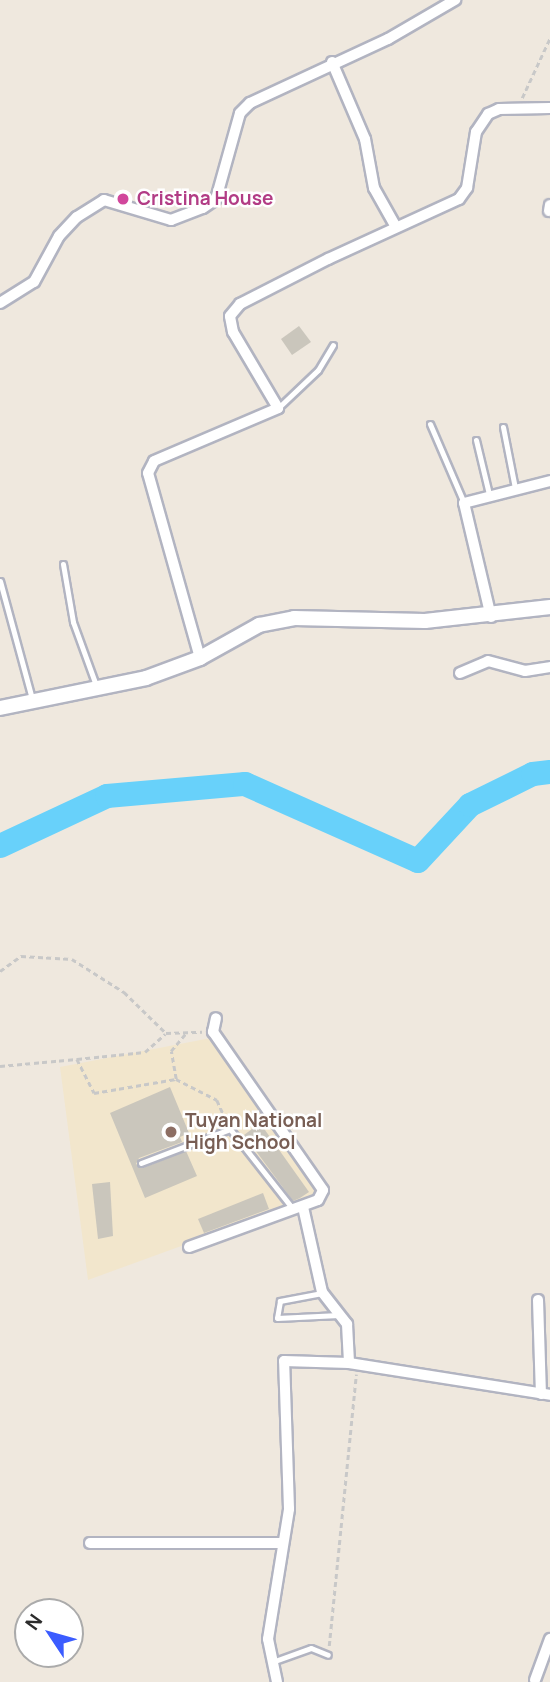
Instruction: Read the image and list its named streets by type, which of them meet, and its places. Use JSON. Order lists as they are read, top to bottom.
{
  "places": ["Cristina House", "Tuyan National High School"],
  "north": "top left"
}
